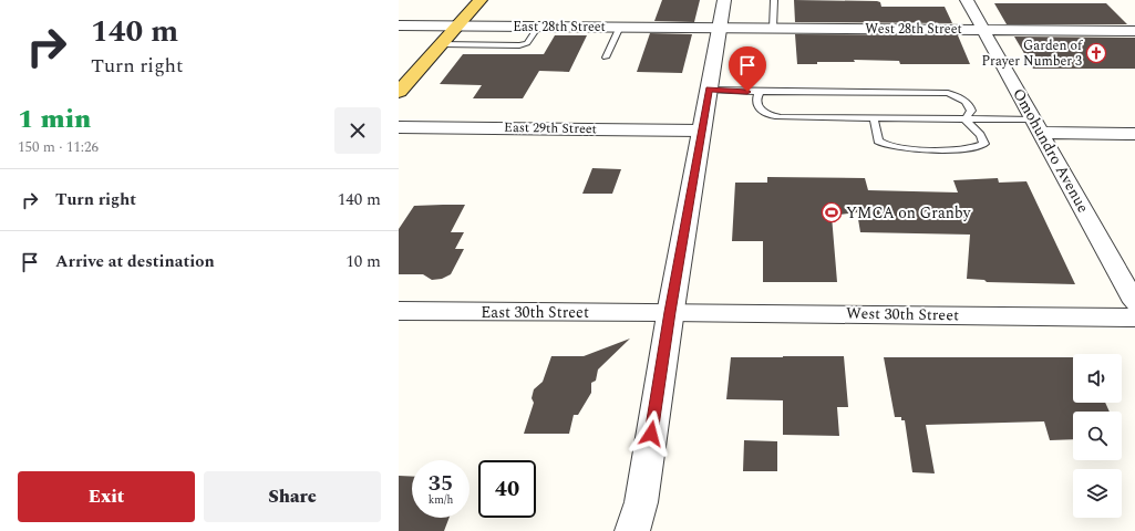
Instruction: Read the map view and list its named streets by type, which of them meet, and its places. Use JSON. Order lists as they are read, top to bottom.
{
  "streets": {
    "street": [
      "East 28th Street",
      "West 28th Street",
      "East 29th Street",
      "Omohundro Avenue",
      "East 30th Street",
      "West 30th Street"
    ]
  },
  "crossings": [
    ["East 28th Street", "West 28th Street"],
    ["West 28th Street", "Omohundro Avenue"],
    ["East 30th Street", "West 30th Street"]
  ],
  "places": {
    "church": ["Garden of Prayer Number 3"],
    "sports": ["YMCA on Granby"]
  },
  "page": {
    "turn": ["140 m", "Turn right"],
    "heading": ["1 min", "150 m · 11:26"],
    "list": [
      {
        "name": "Turn right",
        "value": "140 m"
      },
      {
        "name": "Arrive at destination",
        "value": "10 m"
      }
    ],
    "speed": "35 km/h",
    "limit": "40",
    "buttons": ["Exit", "Share"]
  }
}
